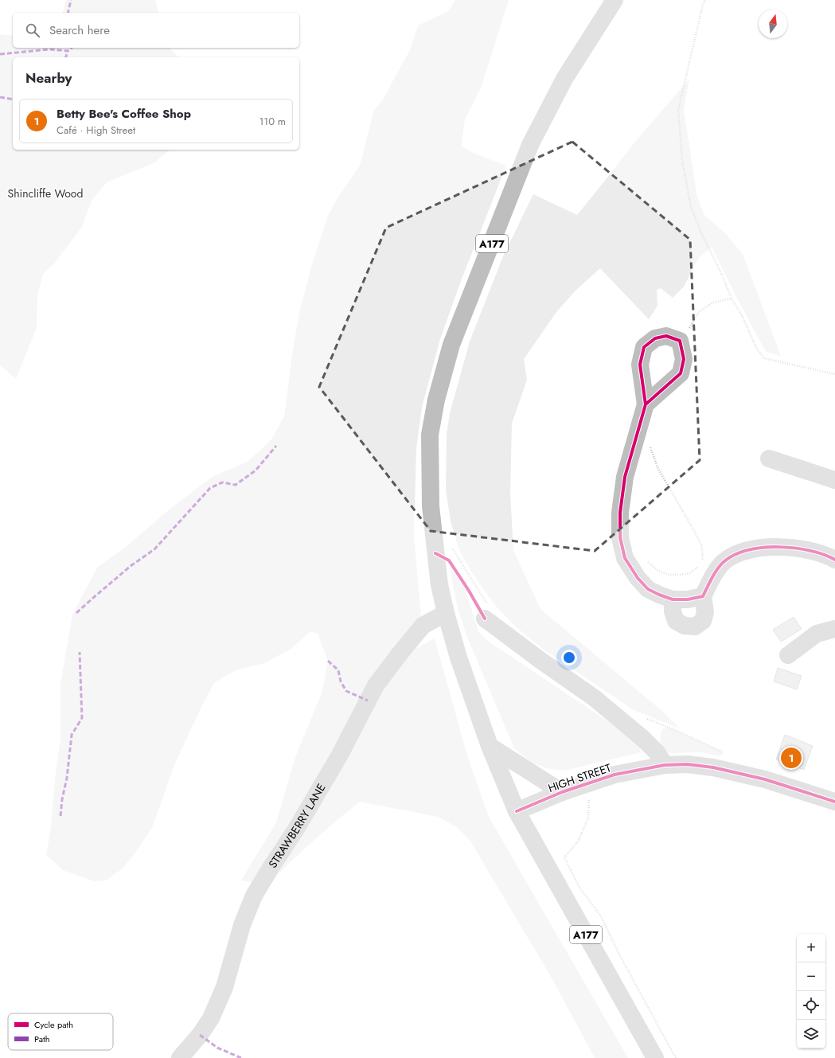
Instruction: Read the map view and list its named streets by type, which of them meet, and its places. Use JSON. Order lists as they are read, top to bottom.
{
  "streets": {
    "street": ["A177", "HIGH STREET", "STRAWBERRY LANE"]
  },
  "crossings": [
    ["A177", "HIGH STREET"],
    ["A177", "STRAWBERRY LANE"]
  ],
  "parks": ["Shincliffe Wood"],
  "legend": ["Cycle path", "Path"],
  "north": "top",
  "page": {
    "search": "Search here",
    "heading": "Nearby",
    "list": [
      {
        "mark": "1",
        "name": "Betty Bee's Coffee Shop",
        "note": "Café · High Street",
        "value": "110 m"
      }
    ],
    "pins": "1",
    "map_buttons": ["+", "−"]
  }
}
